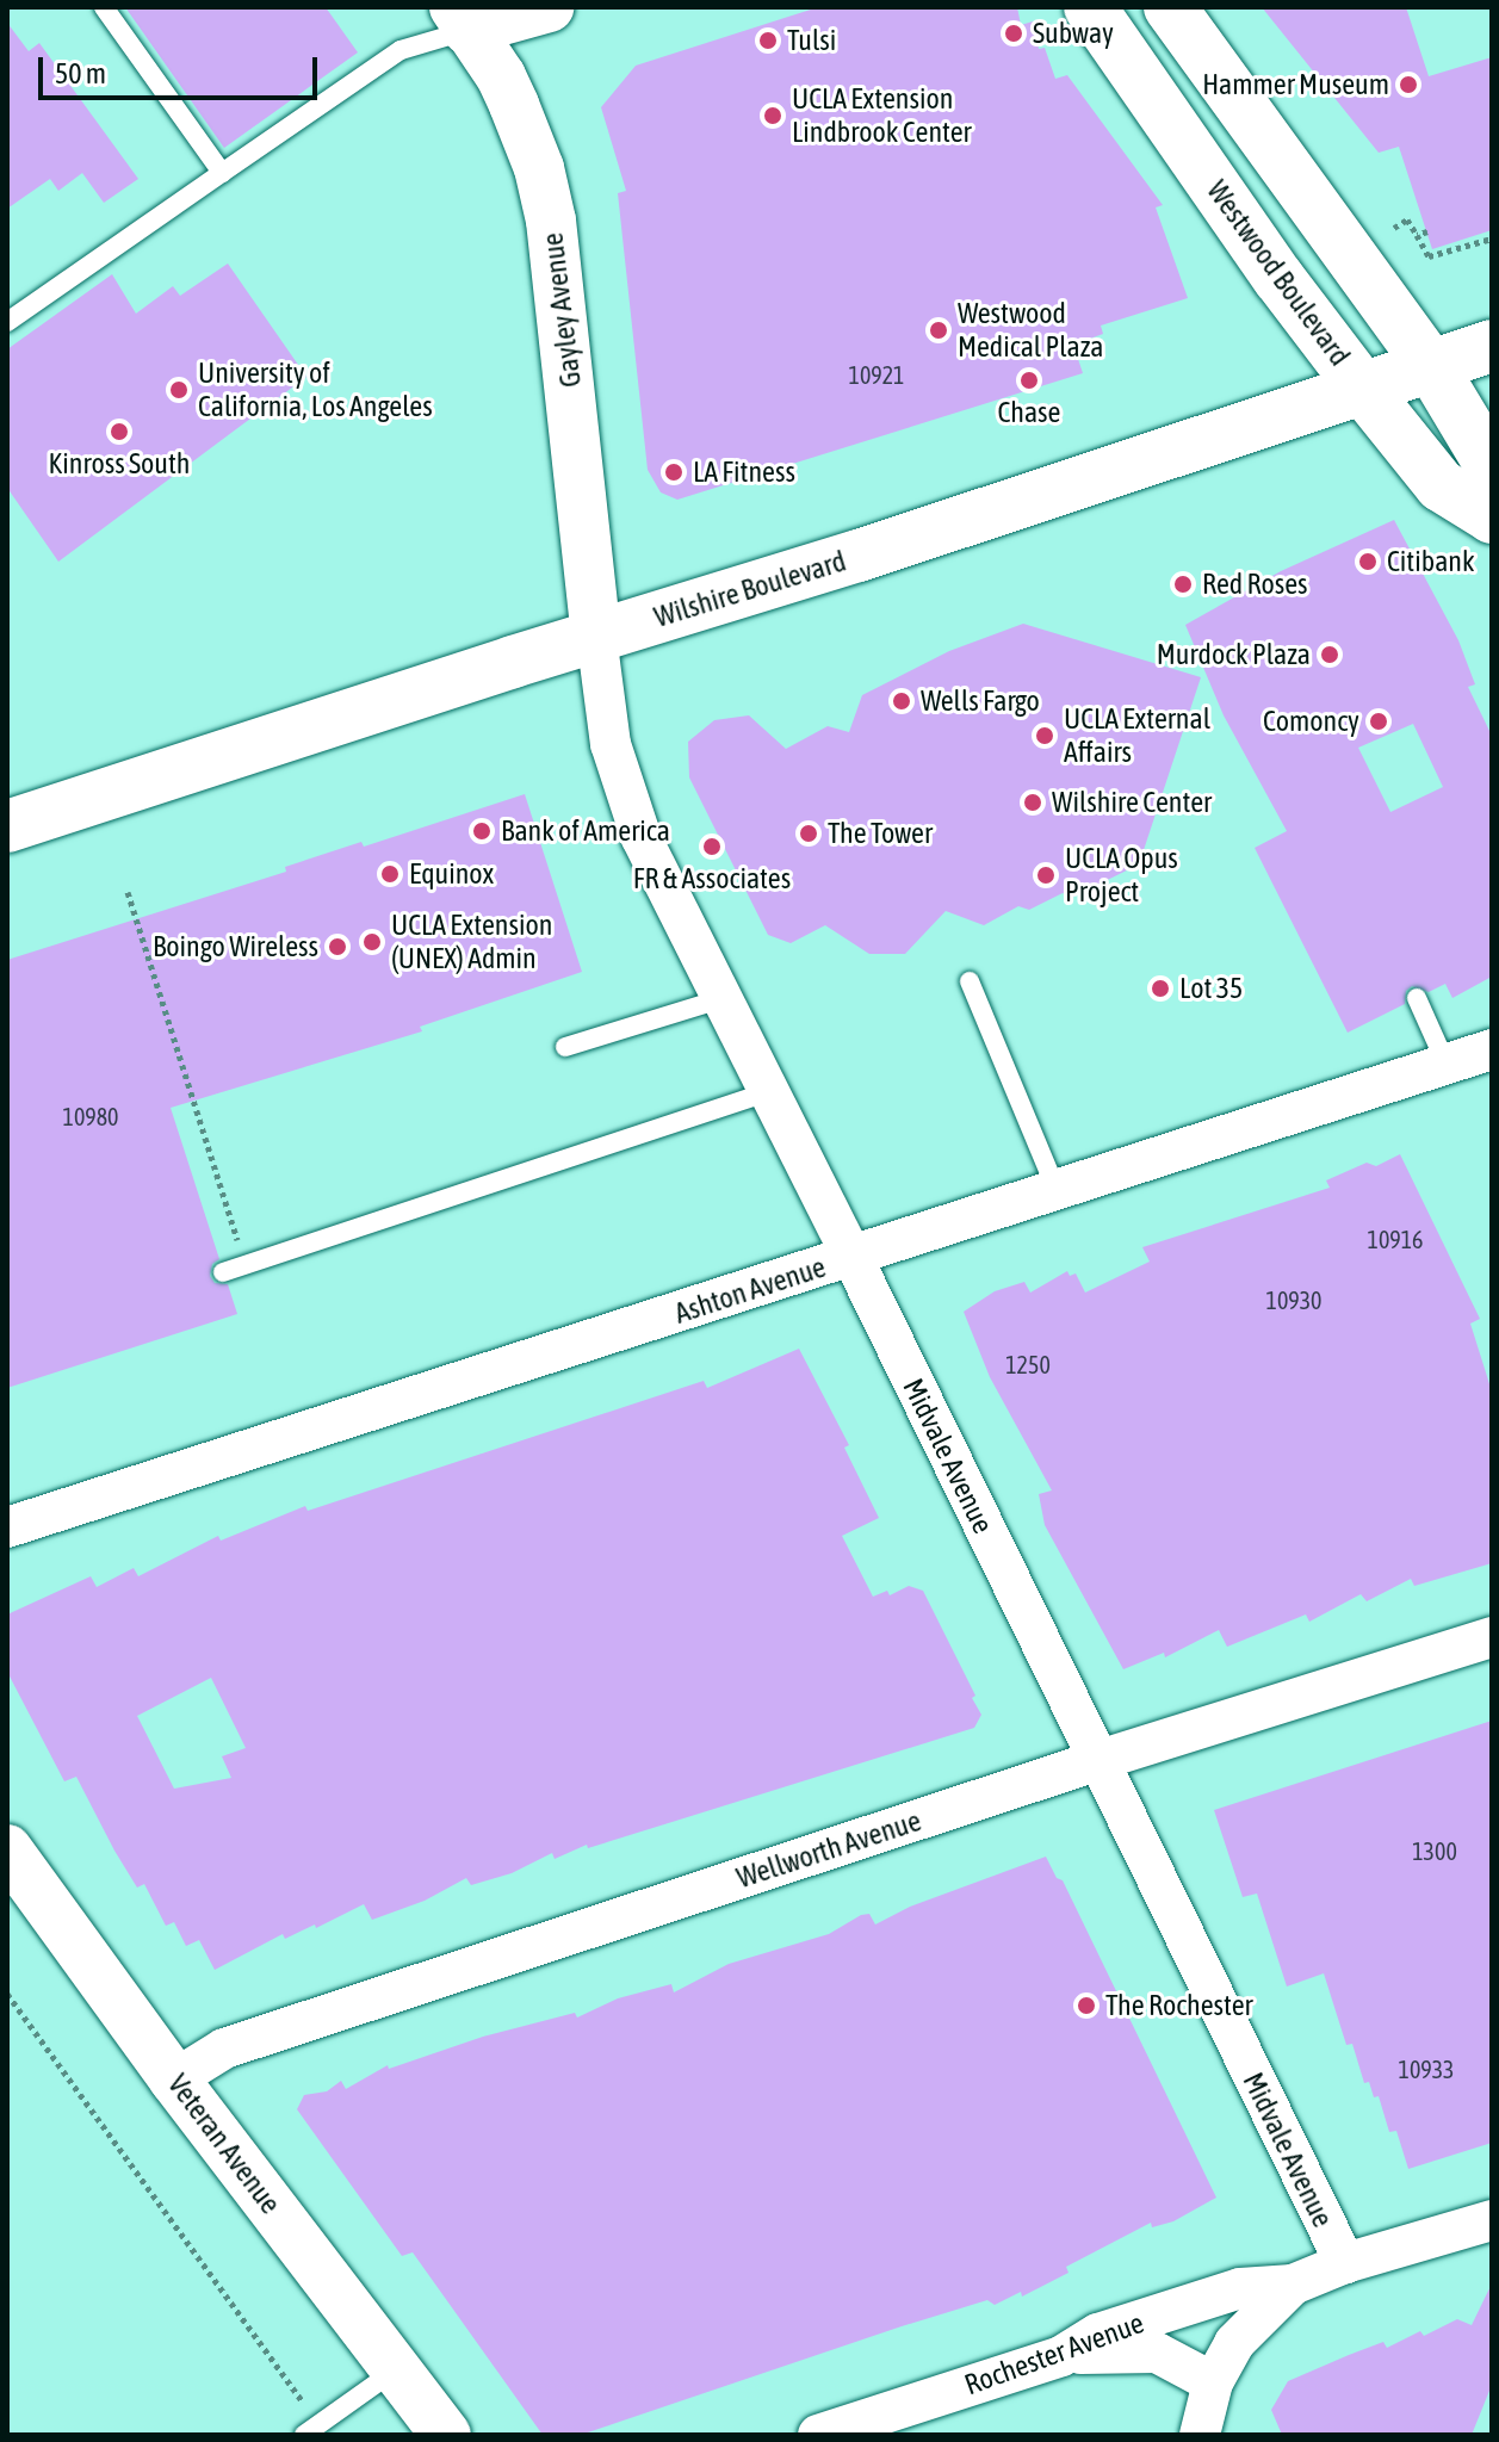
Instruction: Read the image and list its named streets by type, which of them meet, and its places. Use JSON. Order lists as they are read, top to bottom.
{
  "streets": {
    "main road": ["Westwood Boulevard", "Wilshire Boulevard"],
    "street": [
      "Gayley Avenue",
      "Ashton Avenue",
      "Midvale Avenue",
      "Wellworth Avenue",
      "Veteran Avenue",
      "Rochester Avenue"
    ]
  },
  "crossings": [
    ["Westwood Boulevard", "Wilshire Boulevard"],
    ["Gayley Avenue", "Wilshire Boulevard"],
    ["Gayley Avenue", "Midvale Avenue"],
    ["Wilshire Boulevard", "Midvale Avenue"],
    ["Ashton Avenue", "Midvale Avenue"],
    ["Midvale Avenue", "Wellworth Avenue"],
    ["Wellworth Avenue", "Veteran Avenue"]
  ],
  "places": [
    "Subway",
    "Tulsi",
    "Hammer Museum",
    "UCLA Extension Lindbrook Center",
    "Westwood Medical Plaza",
    "Chase",
    "University of California, Los Angeles",
    "Kinross South",
    "LA Fitness",
    "Citibank",
    "Red Roses",
    "Murdock Plaza",
    "Wells Fargo",
    "Comoncy",
    "UCLA External Affairs",
    "Wilshire Center",
    "Bank of America",
    "The Tower",
    "FR & Associates",
    "Equinox",
    "UCLA Opus Project",
    "UCLA Extension (UNEX) Admin",
    "Boingo Wireless",
    "Lot 35",
    "The Rochester"
  ],
  "house_numbers": [
    "10921",
    "10980",
    "10916",
    "10930",
    "1250",
    "1300",
    "10933"
  ],
  "scale_bar": "50 m"
}
